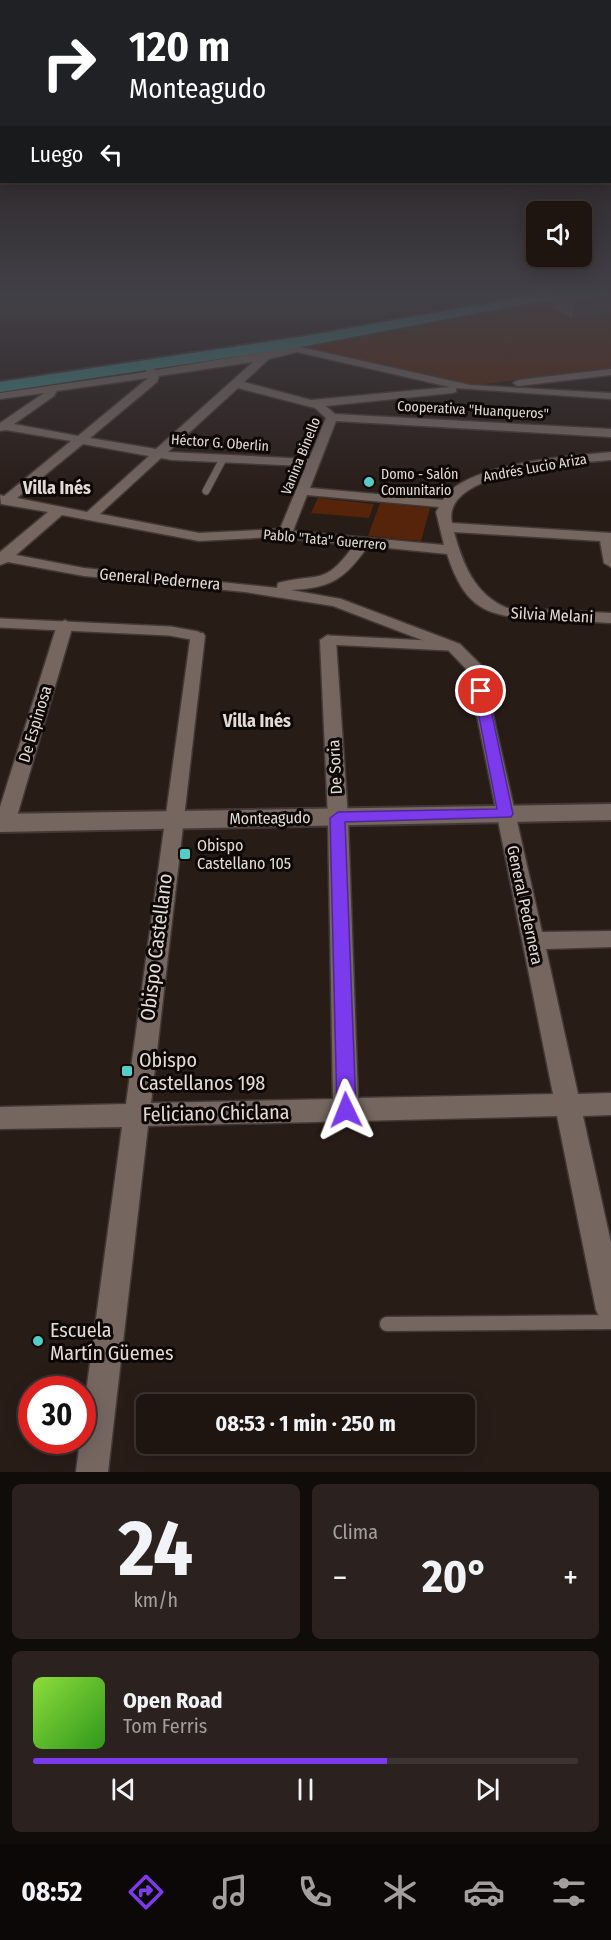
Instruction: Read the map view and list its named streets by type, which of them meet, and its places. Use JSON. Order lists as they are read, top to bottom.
{
  "streets": {
    "street": [
      "Cooperativa \"Huanqueros\"",
      "Héctor G. Oberlin",
      "Vanina Binello",
      "Andrés Lucio Ariza",
      "Pablo \"Tata\" Guerrero",
      "General Pedernera",
      "Silvia Melani",
      "De Espinosa",
      "De Soria",
      "Monteagudo",
      "Obispo Castellano",
      "Feliciano Chiclana"
    ]
  },
  "crossings": [
    ["Cooperativa \"Huanqueros\"", "Vanina Binello"],
    ["Héctor G. Oberlin", "Vanina Binello"],
    ["Vanina Binello", "Pablo \"Tata\" Guerrero"],
    ["Pablo \"Tata\" Guerrero", "Silvia Melani"],
    ["General Pedernera", "Monteagudo"],
    ["General Pedernera", "Feliciano Chiclana"],
    ["De Espinosa", "Monteagudo"],
    ["De Soria", "Monteagudo"],
    ["De Soria", "Feliciano Chiclana"],
    ["Monteagudo", "Obispo Castellano"],
    ["Obispo Castellano", "Feliciano Chiclana"]
  ],
  "districts": ["Villa Inés", "Villa Inés"],
  "places": {
    "other": ["Domo - Salón Comunitario", "Escuela Martín Güemes"],
    "transit": ["Obispo Castellano 105", "Obispo Castellanos 198"]
  },
  "page": {
    "turn": ["120 m", "Monteagudo"],
    "then": "Luego",
    "limit": "30",
    "trip": "08:53 · 1 min · 250 m",
    "tile": [
      ["24", "km/h"],
      "Clima"
    ],
    "heat": ["−", "20°", "+"],
    "song": ["Open Road", "Tom Ferris"],
    "tabs": "08:52"
  }
}
